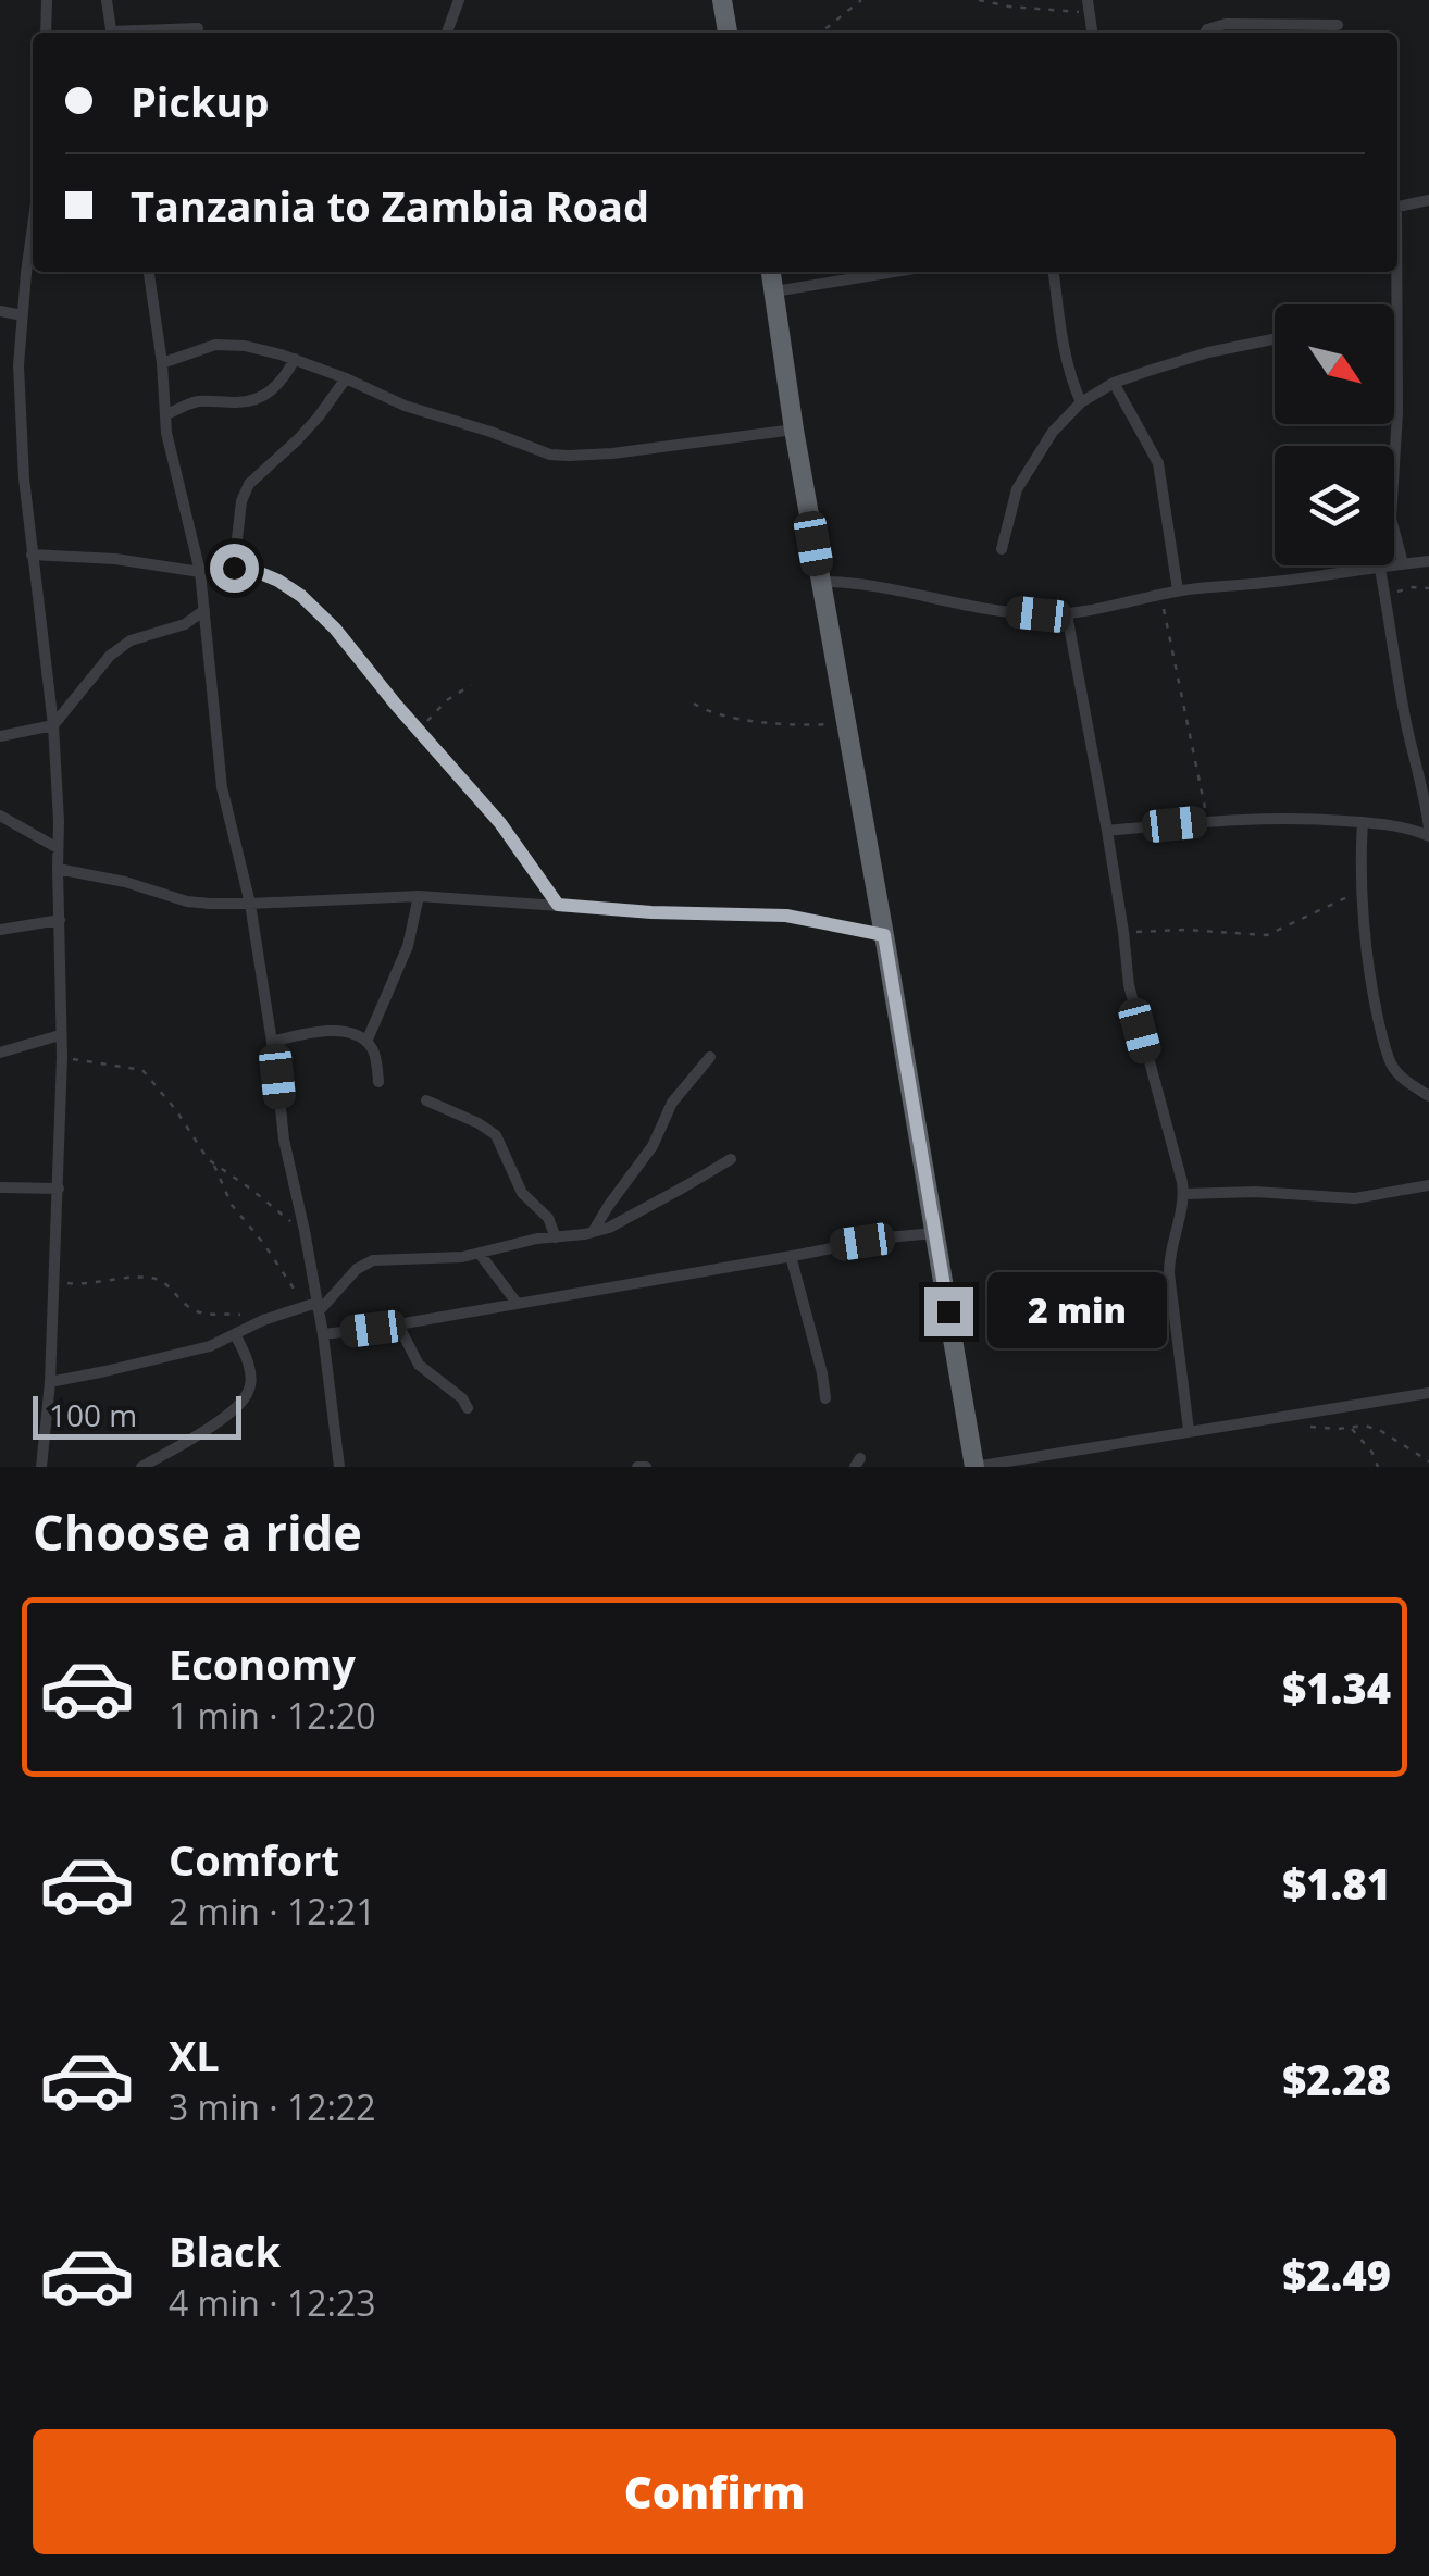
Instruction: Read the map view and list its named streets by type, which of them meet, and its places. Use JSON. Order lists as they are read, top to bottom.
{
  "scale_bar": "100 m",
  "north": "bottom right",
  "page": {
    "banner": ["Pickup", "Tanzania to Zambia Road"],
    "bubble": "2 min",
    "scale": "100 m",
    "heading": "Choose a ride",
    "list": [
      {
        "name": "Economy",
        "note": "1 min · 12:20",
        "value": "$1.34"
      },
      {
        "name": "Comfort",
        "note": "2 min · 12:21",
        "value": "$1.81"
      },
      {
        "name": "XL",
        "note": "3 min · 12:22",
        "value": "$2.28"
      },
      {
        "name": "Black",
        "note": "4 min · 12:23",
        "value": "$2.49"
      }
    ],
    "buttons": "Confirm"
  }
}
